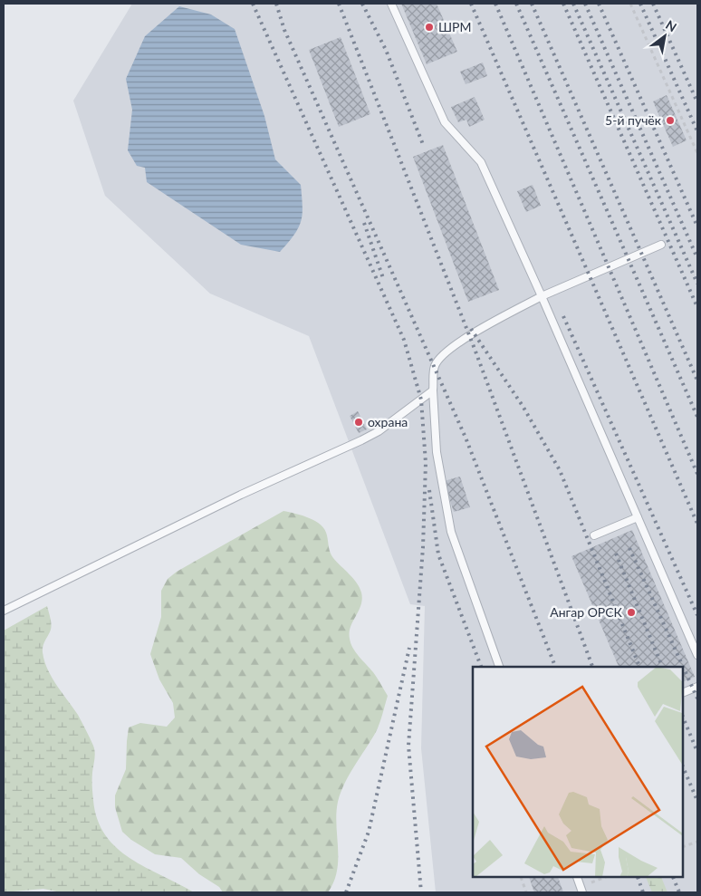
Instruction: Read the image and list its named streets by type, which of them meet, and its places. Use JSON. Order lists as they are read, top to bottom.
{
  "places": [
    "ШРМ",
    "5-й пучёк",
    "охрана",
    "Ангар ОРСК"
  ],
  "north": "top right"
}
